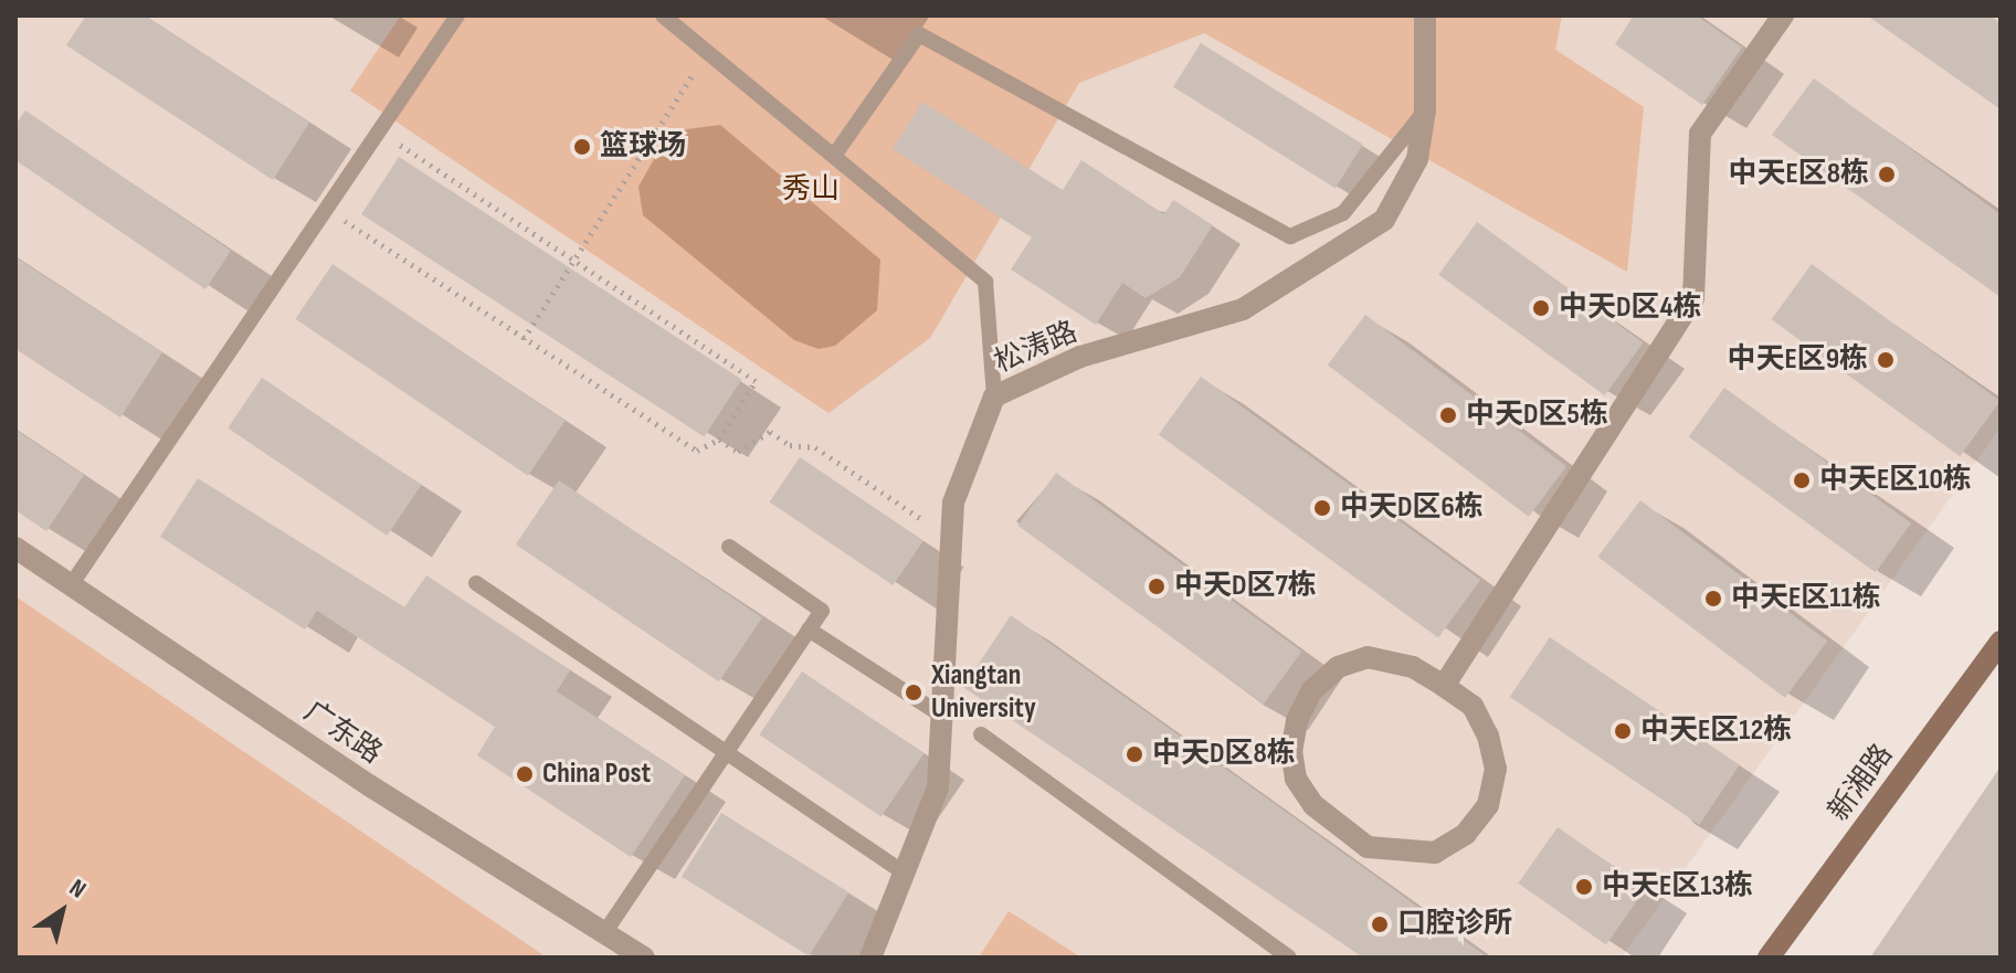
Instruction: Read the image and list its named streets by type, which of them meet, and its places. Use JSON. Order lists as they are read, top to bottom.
{
  "streets": {
    "main road": ["新湘路"],
    "street": ["松涛路", "广东路"]
  },
  "parks": ["秀山"],
  "places": [
    "篮球场",
    "中天E区8栋",
    "中天D区4栋",
    "中天E区9栋",
    "中天D区5栋",
    "中天E区10栋",
    "中天D区6栋",
    "中天D区7栋",
    "中天E区11栋",
    "Xiangtan University",
    "中天E区12栋",
    "中天D区8栋",
    "China Post",
    "中天E区13栋",
    "口腔诊所"
  ],
  "north": "top right"
}
